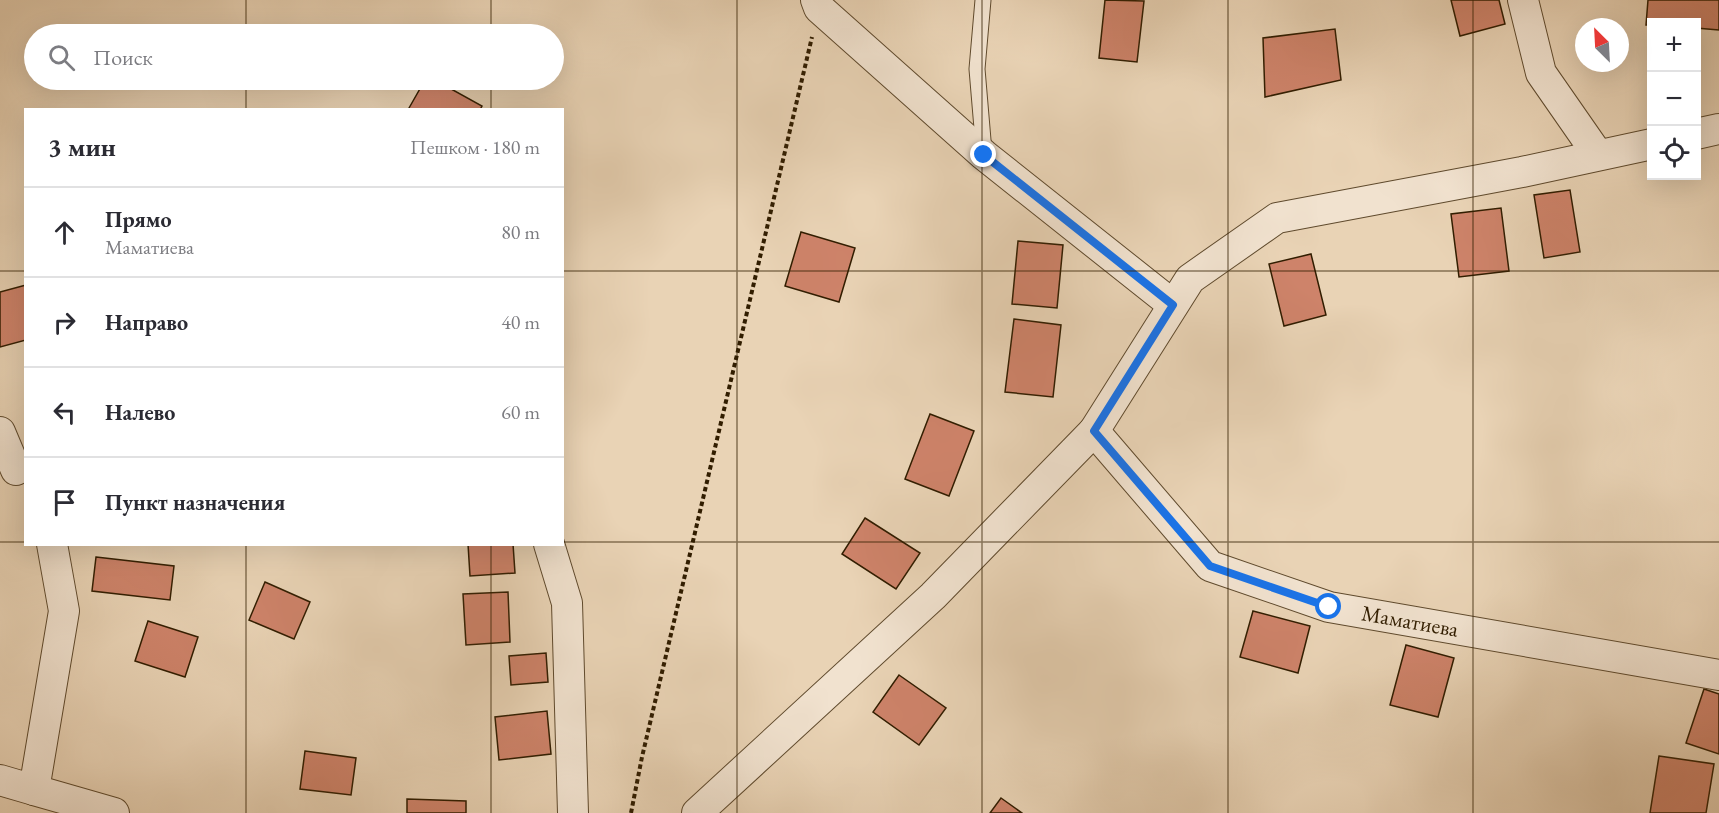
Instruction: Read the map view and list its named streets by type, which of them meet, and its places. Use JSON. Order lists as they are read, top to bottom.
{
  "streets": {
    "street": ["Маматиева"]
  },
  "north": "top left",
  "page": {
    "map_buttons": ["+", "−"],
    "search": "Поиск",
    "heading": ["3 мин", "Пешком · 180 m"],
    "list": [
      ["Прямо", "Маматиева", "80 m"],
      ["Направо", "40 m"],
      ["Налево", "60 m"],
      "Пункт назначения"
    ]
  }
}
